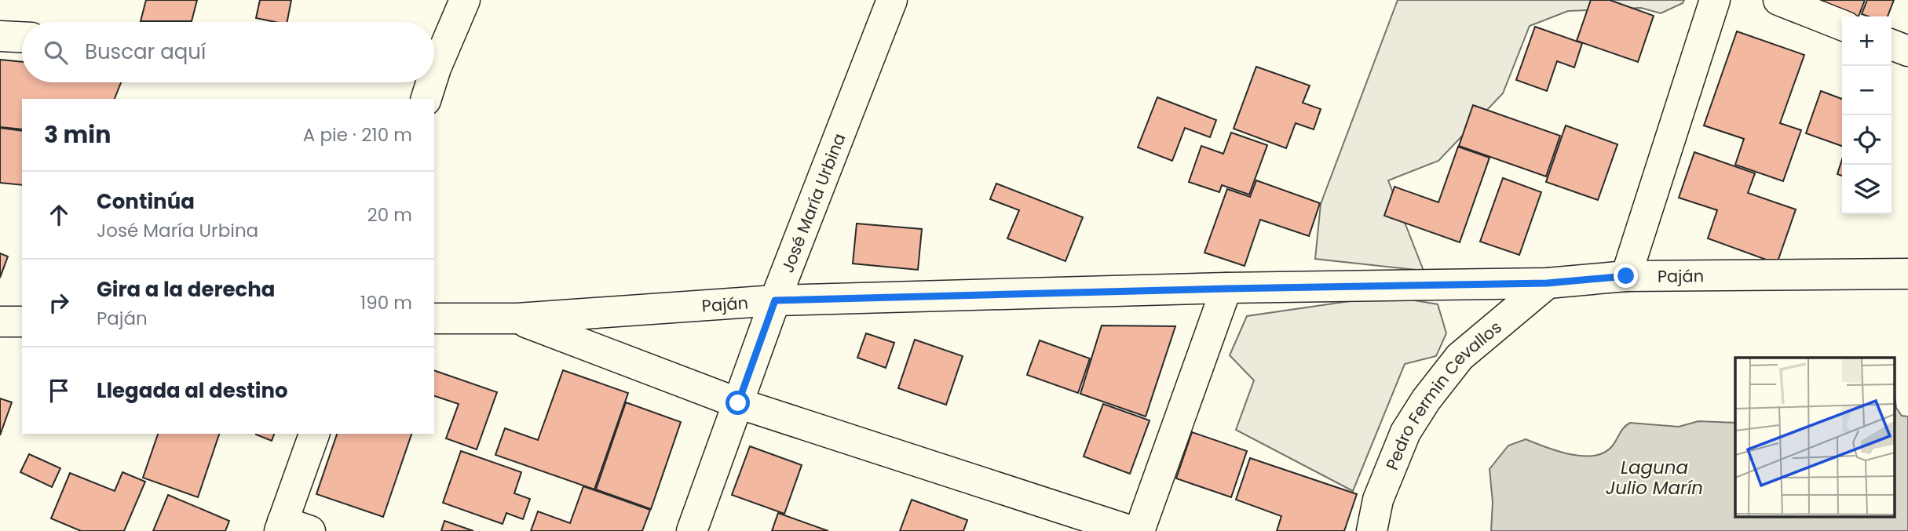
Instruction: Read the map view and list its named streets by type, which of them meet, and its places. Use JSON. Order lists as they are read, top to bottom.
{
  "streets": {
    "street": ["José María Urbina", "Paján", "Pedro Fermin Cevallos"]
  },
  "crossings": [
    ["José María Urbina", "Paján"],
    ["Paján", "Pedro Fermin Cevallos"]
  ],
  "water": ["Laguna Julio Marín"],
  "page": {
    "map_buttons": ["+", "−"],
    "search": "Buscar aquí",
    "heading": ["3 min", "A pie · 210 m"],
    "list": [
      ["Continúa", "José María Urbina", "20 m"],
      ["Gira a la derecha", "Paján", "190 m"],
      "Llegada al destino"
    ]
  }
}
